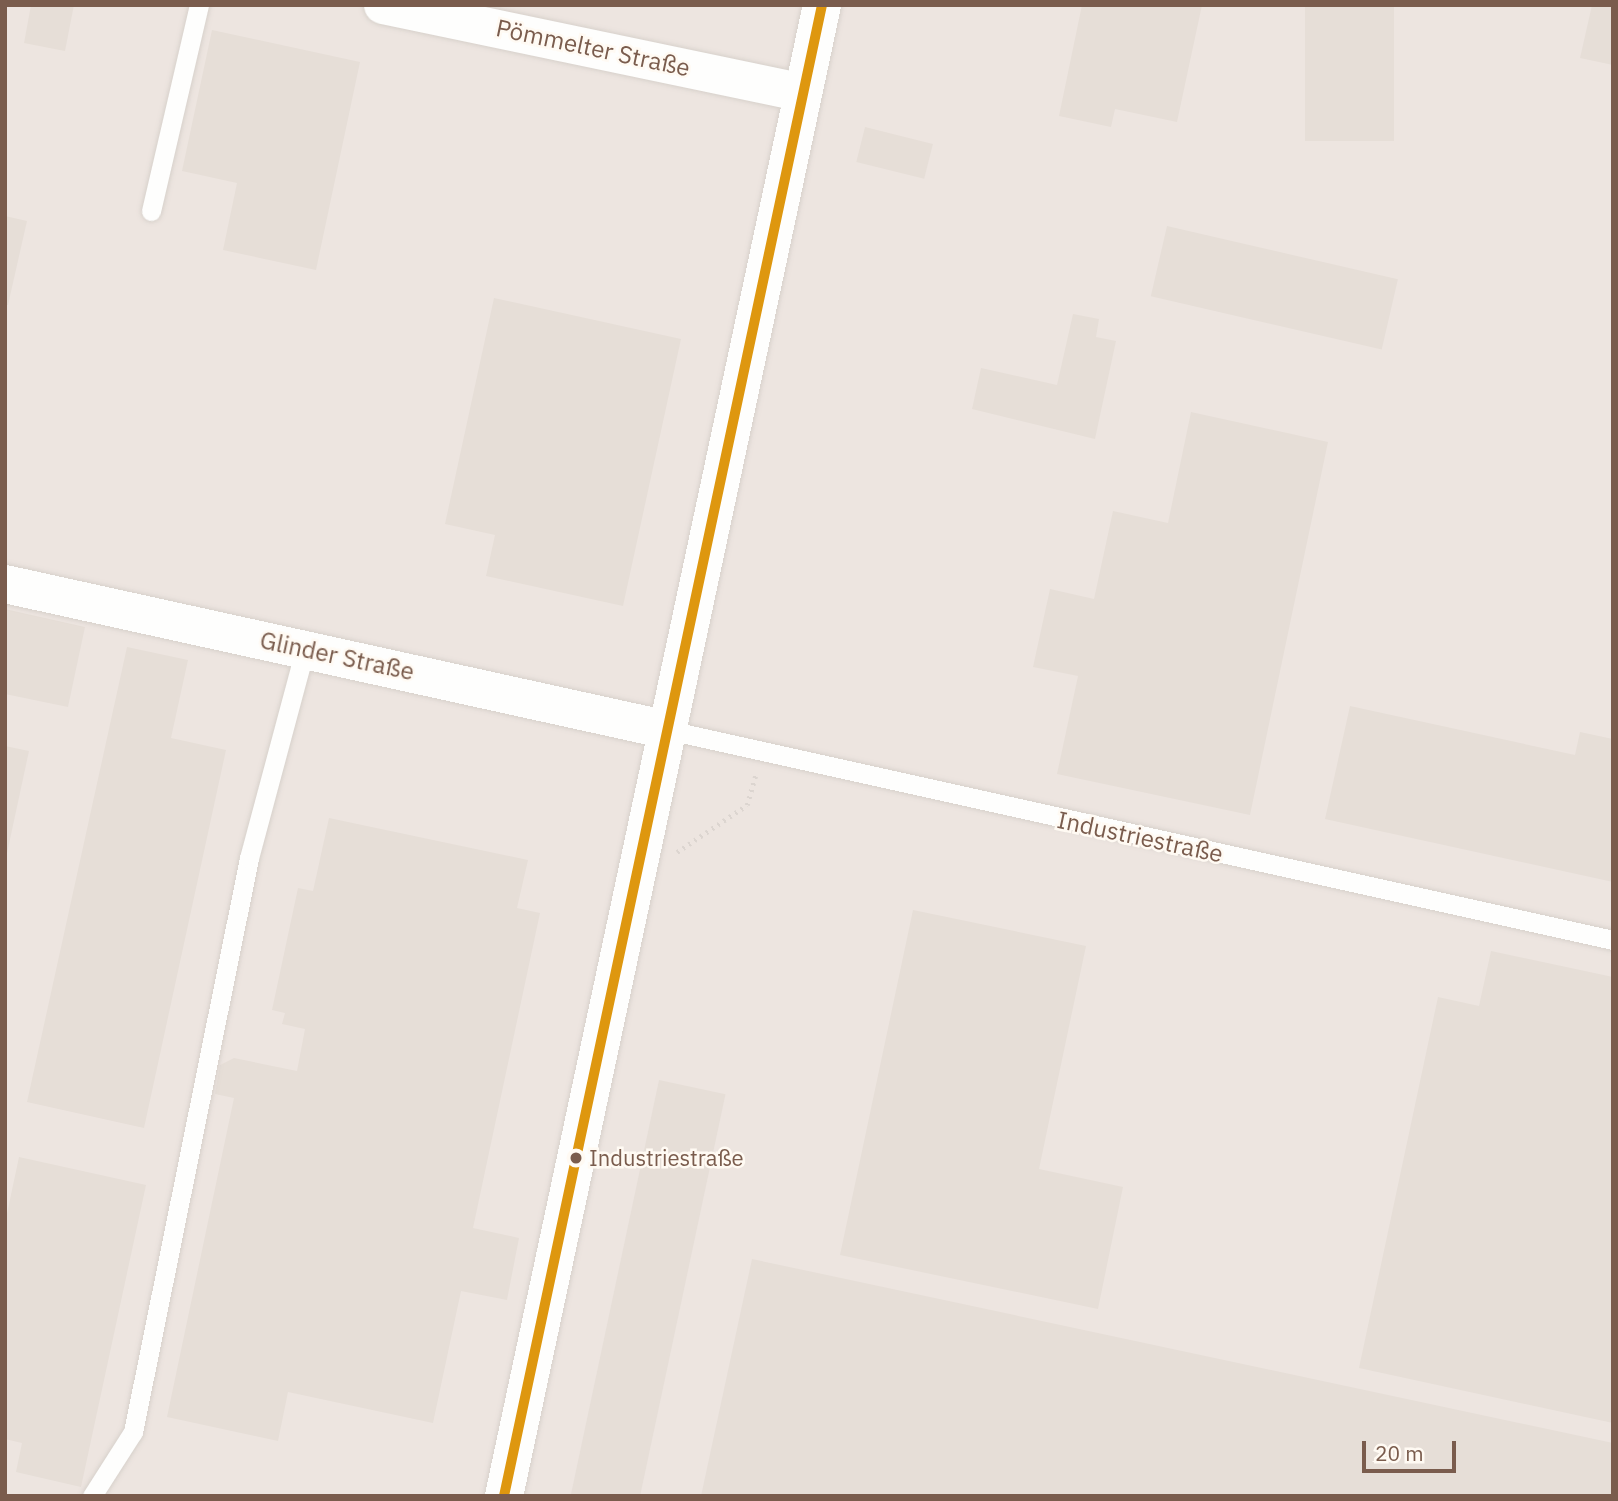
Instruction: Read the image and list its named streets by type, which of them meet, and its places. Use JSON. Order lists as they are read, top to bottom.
{
  "streets": {
    "street": ["Pömmelter Straße", "Glinder Straße"],
    "lane": ["Industriestraße"]
  },
  "crossings": [
    ["Glinder Straße", "Industriestraße"]
  ],
  "places": ["Industriestraße"],
  "scale_bar": "20 m"
}
